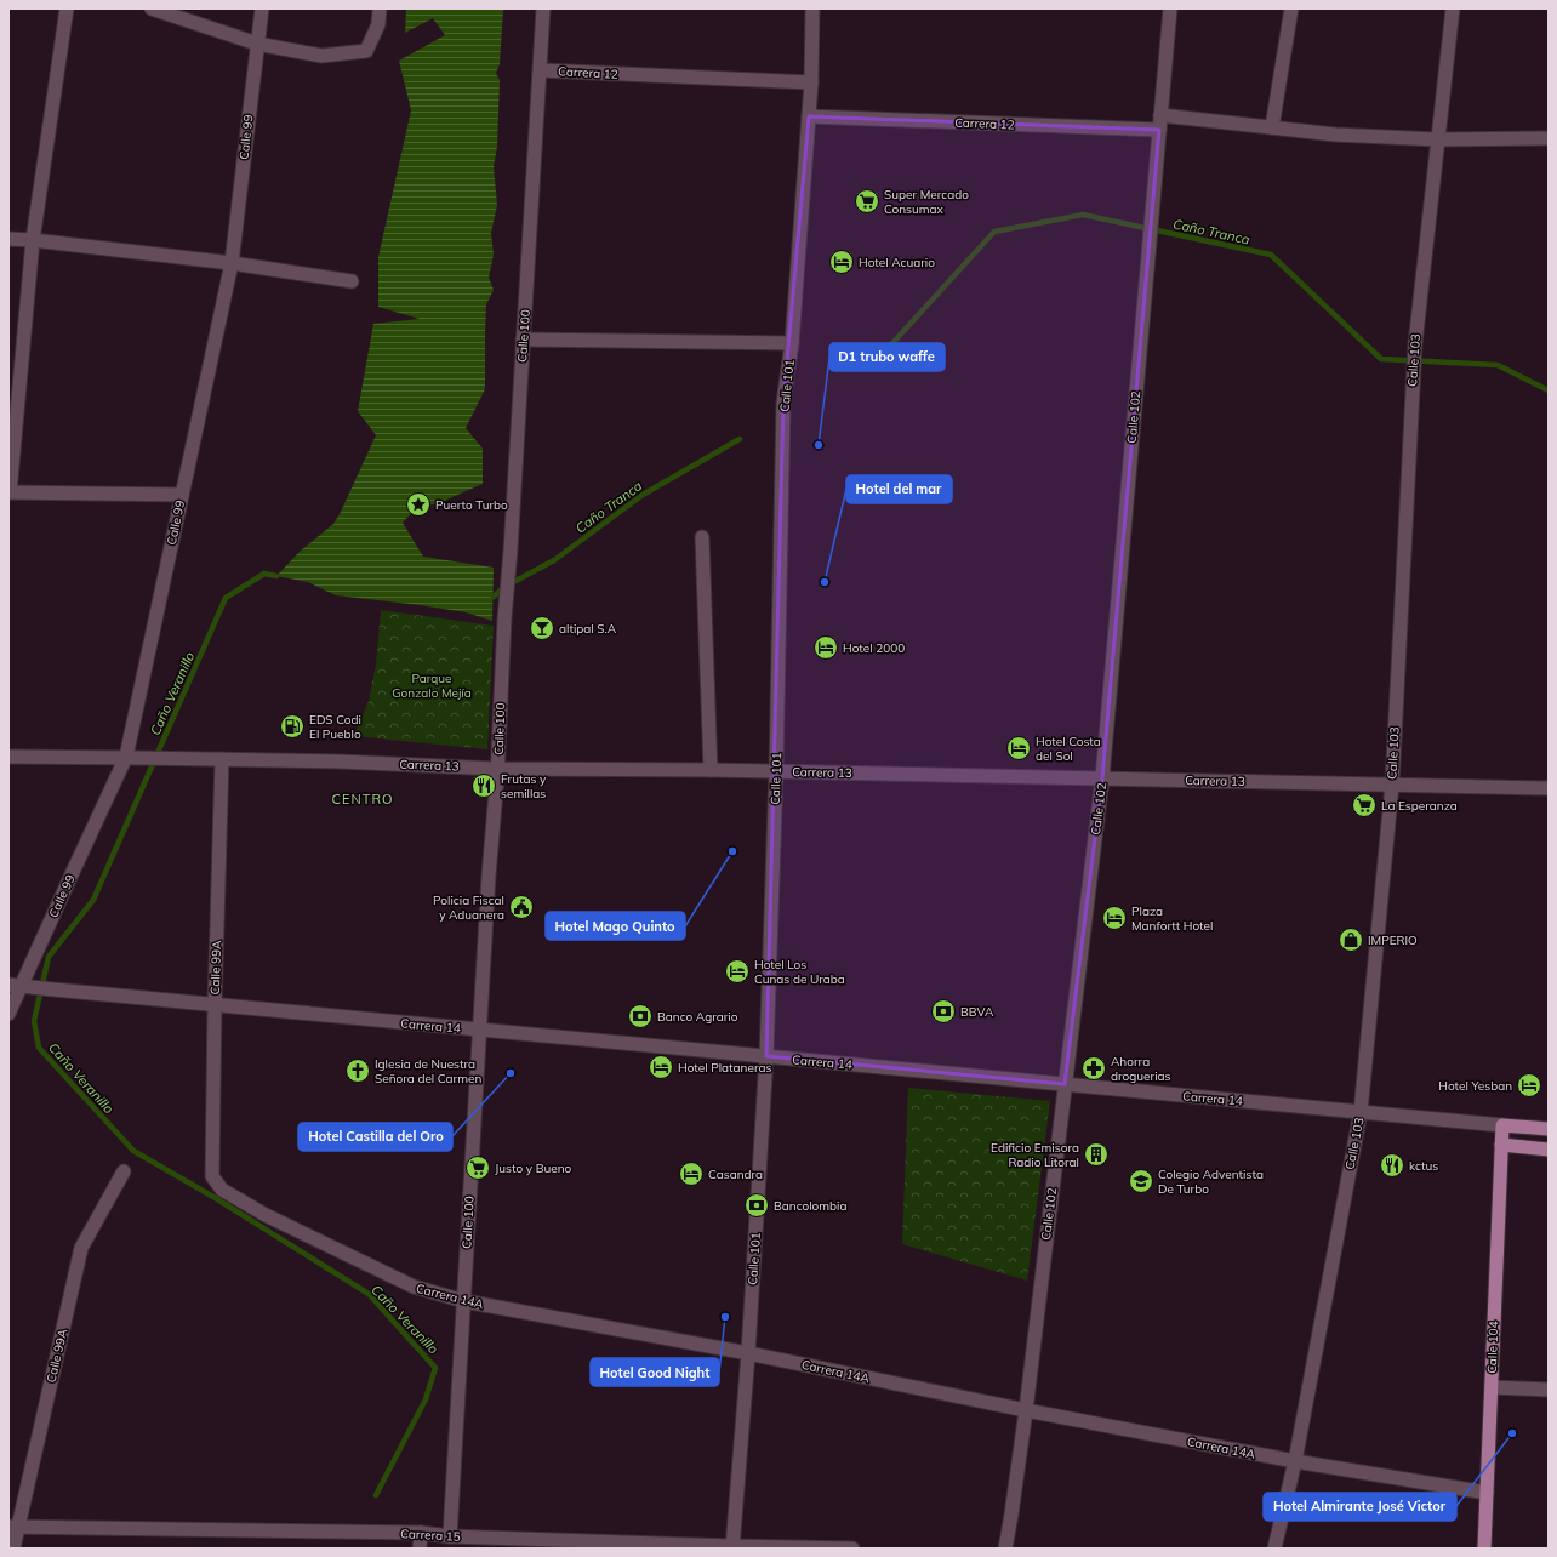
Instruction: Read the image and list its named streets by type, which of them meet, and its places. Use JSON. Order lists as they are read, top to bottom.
{
  "streets": {
    "main road": ["Carrera 14", "Calle 104"],
    "street": [
      "Carrera 12",
      "Calle 99",
      "Calle 100",
      "Calle 103",
      "Calle 101",
      "Calle 102",
      "Carrera 13",
      "Calle 99A",
      "Carrera 14A",
      "Carrera 15"
    ]
  },
  "crossings": [
    ["Carrera 12", "Calle 100"],
    ["Carrera 12", "Calle 101"],
    ["Carrera 12", "Calle 102"],
    ["Calle 99", "Carrera 13"],
    ["Calle 99", "Carrera 14"],
    ["Calle 100", "Carrera 13"],
    ["Calle 100", "Carrera 14"],
    ["Calle 100", "Carrera 14A"],
    ["Calle 100", "Carrera 15"],
    ["Calle 103", "Carrera 13"],
    ["Calle 103", "Carrera 14"],
    ["Calle 103", "Carrera 14A"],
    ["Calle 101", "Carrera 13"],
    ["Calle 101", "Carrera 14"],
    ["Calle 101", "Carrera 14A"],
    ["Calle 101", "Carrera 15"],
    ["Calle 102", "Carrera 13"],
    ["Calle 102", "Carrera 14"],
    ["Calle 102", "Carrera 14A"],
    ["Carrera 13", "Calle 99A"],
    ["Calle 99A", "Carrera 14"],
    ["Calle 99A", "Carrera 14A"],
    ["Calle 99A", "Carrera 15"],
    ["Carrera 14", "Calle 104"],
    ["Carrera 14A", "Calle 104"]
  ],
  "districts": ["CENTRO"],
  "water": ["Caño Tranca", "Caño Veranillo"],
  "parks": ["Parque Gonzalo Mejía"],
  "places": {
    "supermarket": ["Super Mercado Consumax", "La Esperanza", "Justo y Bueno"],
    "hotel": [
      "Hotel Acuario",
      "Hotel 2000",
      "Hotel Costa del Sol",
      "Plaza Manfortt Hotel",
      "Hotel Los Cunas de Uraba",
      "Hotel Plataneras",
      "Hotel Yesban",
      "Casandra"
    ],
    "other": [
      "D1 trubo waffe",
      "Hotel del mar",
      "Hotel Mago Quinto",
      "Hotel Castilla del Oro",
      "Hotel Good Night",
      "Hotel Almirante José Victor"
    ],
    "place": ["Puerto Turbo"],
    "bar": ["altipal S.A"],
    "fuel station": ["EDS Codi El Pueblo"],
    "restaurant": ["Frutas y semillas", "kctus"],
    "public building": ["Policia Fiscal y Aduanera"],
    "shop": ["IMPERIO"],
    "bank": ["BBVA", "Banco Agrario", "Bancolombia"],
    "pharmacy": ["Ahorra droguerias"],
    "church": ["Iglesia de Nuestra Señora del Carmen"],
    "building": ["Edificio Emisora Radio Litoral"],
    "school or university": ["Colegio Adventista De Turbo"]
  }
}
